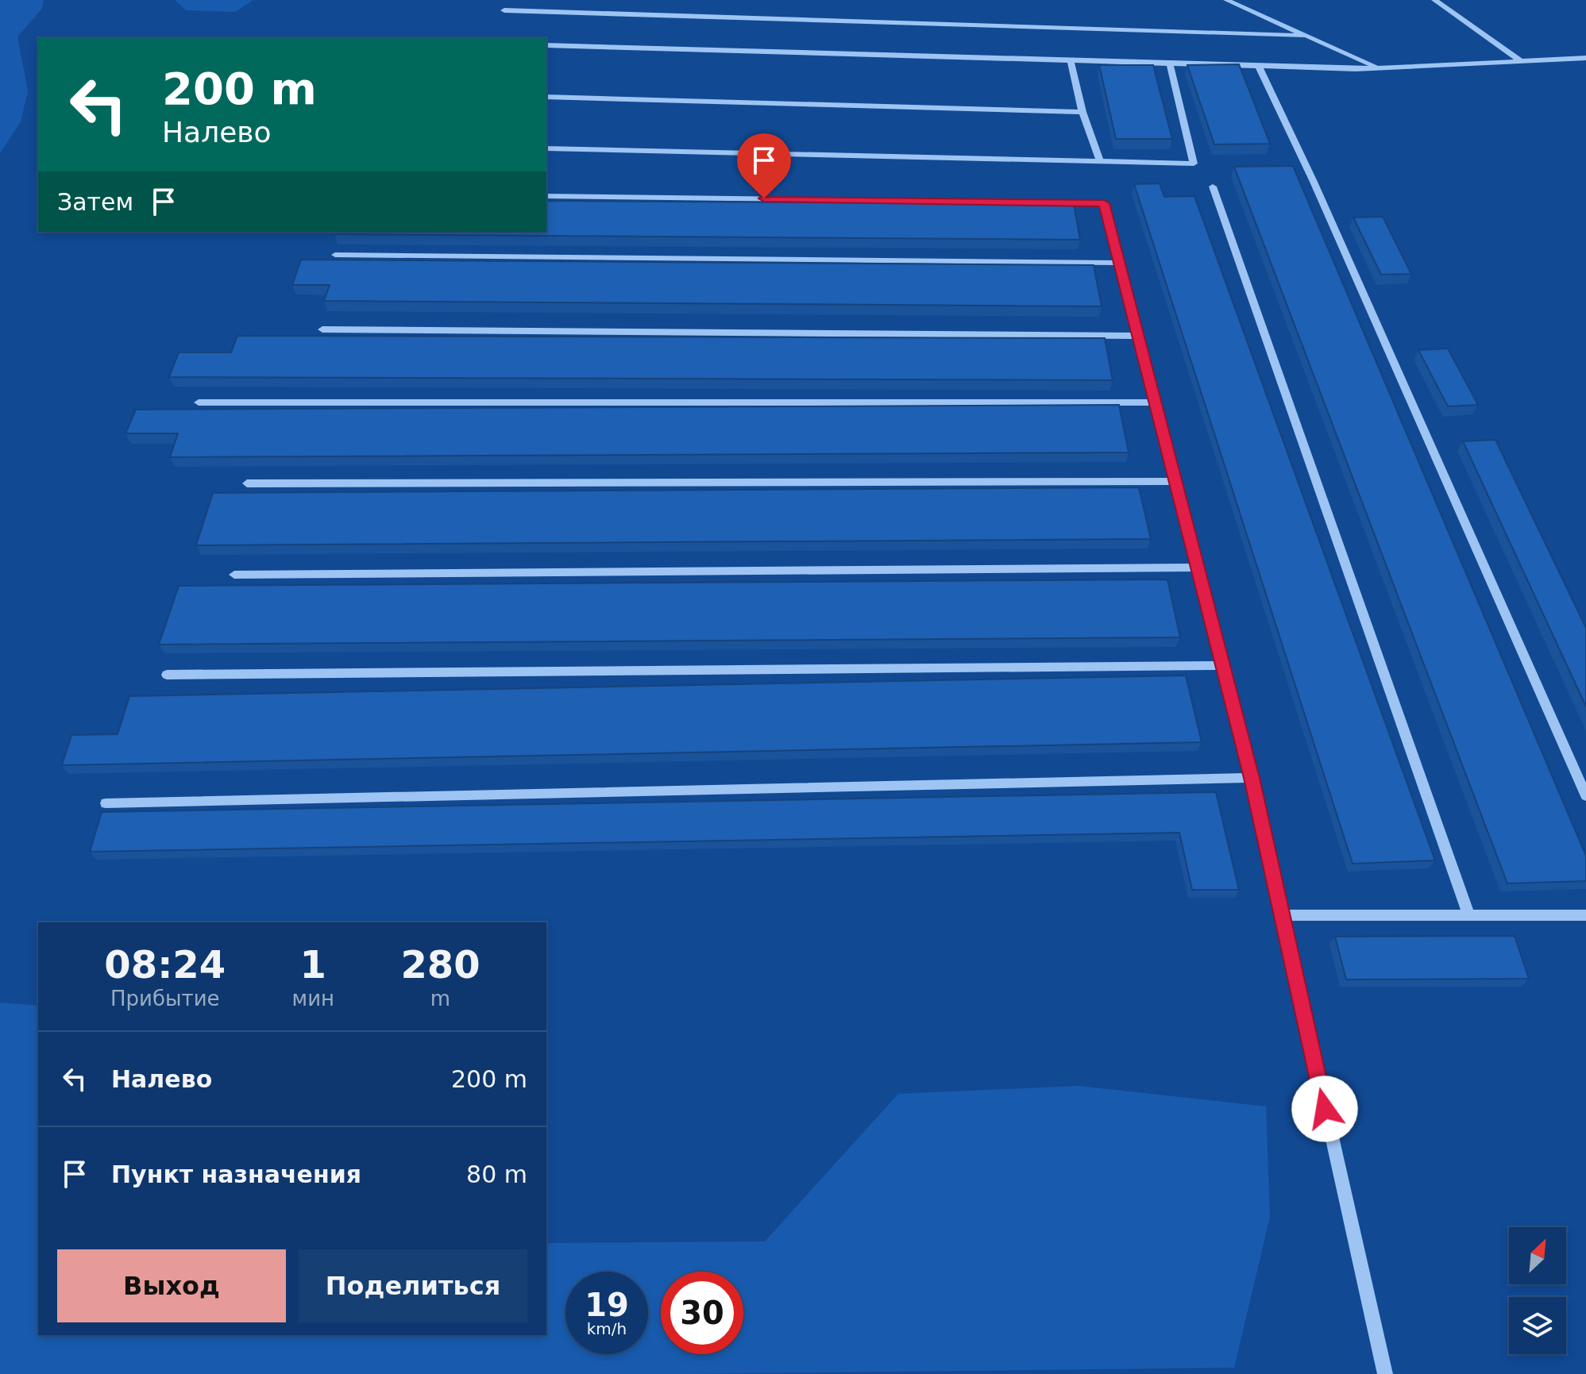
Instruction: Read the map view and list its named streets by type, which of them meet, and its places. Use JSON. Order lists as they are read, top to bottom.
{
  "north": "top right",
  "page": {
    "turn": ["200 m", "Налево"],
    "then": "Затем",
    "eta": [
      "08:24",
      "Прибытие",
      "1",
      "мин",
      "280",
      "m"
    ],
    "list": [
      {
        "name": "Налево",
        "value": "200 m"
      },
      {
        "name": "Пункт назначения",
        "value": "80 m"
      }
    ],
    "buttons": ["Выход", "Поделиться"],
    "speed": "19 km/h",
    "limit": "30"
  }
}
